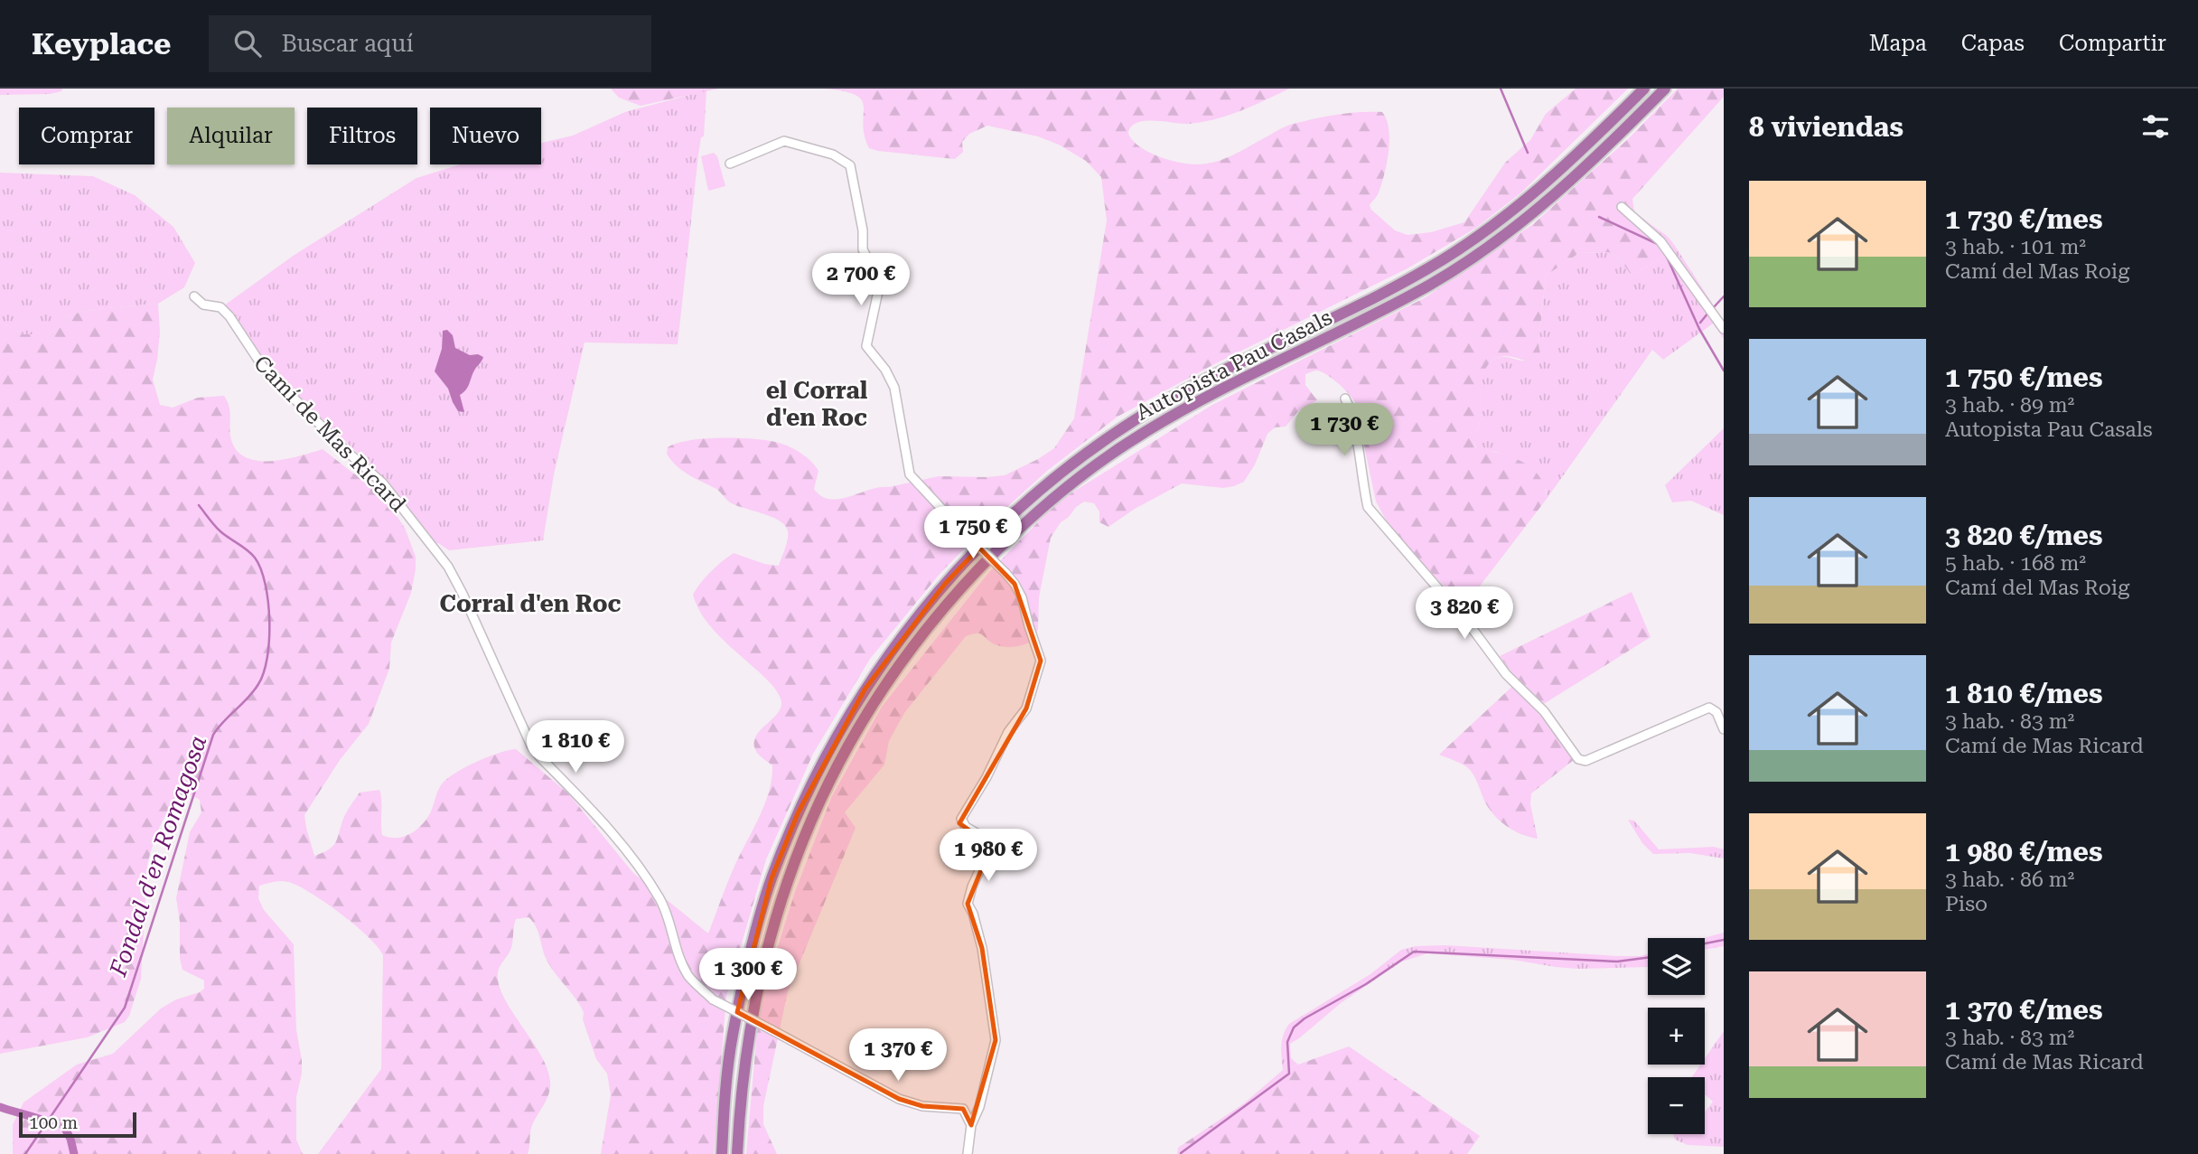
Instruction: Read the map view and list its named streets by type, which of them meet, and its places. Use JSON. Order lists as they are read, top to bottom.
{
  "streets": {
    "highway": ["Autopista Pau Casals"],
    "street": ["Camí de Mas Ricard"]
  },
  "districts": ["el Corral d'en Roc", "Corral d'en Roc"],
  "water": ["Fondal d'en Romagosa"],
  "scale_bar": "100 m",
  "page": {
    "header": "Keyplace",
    "search": "Buscar aquí",
    "nav": ["Mapa", "Capas", "Compartir"],
    "heading": "8 viviendas",
    "chip": [
      "Comprar",
      "Alquilar",
      "Filtros",
      "Nuevo"
    ],
    "list": [
      {
        "name": "1 730 €/mes",
        "note": "3 hab. · 101 m² · Camí del Mas Roig"
      },
      {
        "name": "1 750 €/mes",
        "note": "3 hab. · 89 m² · Autopista Pau Casals"
      },
      {
        "name": "3 820 €/mes",
        "note": "5 hab. · 168 m² · Camí del Mas Roig"
      },
      {
        "name": "1 810 €/mes",
        "note": "3 hab. · 83 m² · Camí de Mas Ricard"
      },
      {
        "name": "1 980 €/mes",
        "note": "3 hab. · 86 m² · Piso"
      },
      {
        "name": "1 370 €/mes",
        "note": "3 hab. · 83 m² · Camí de Mas Ricard"
      }
    ],
    "price": [
      "2 700 €",
      "1 730 €",
      "1 750 €",
      "3 820 €",
      "1 810 €",
      "1 980 €",
      "1 300 €",
      "1 370 €"
    ],
    "map_buttons": ["+", "−"],
    "scale": "100 m"
  }
}
